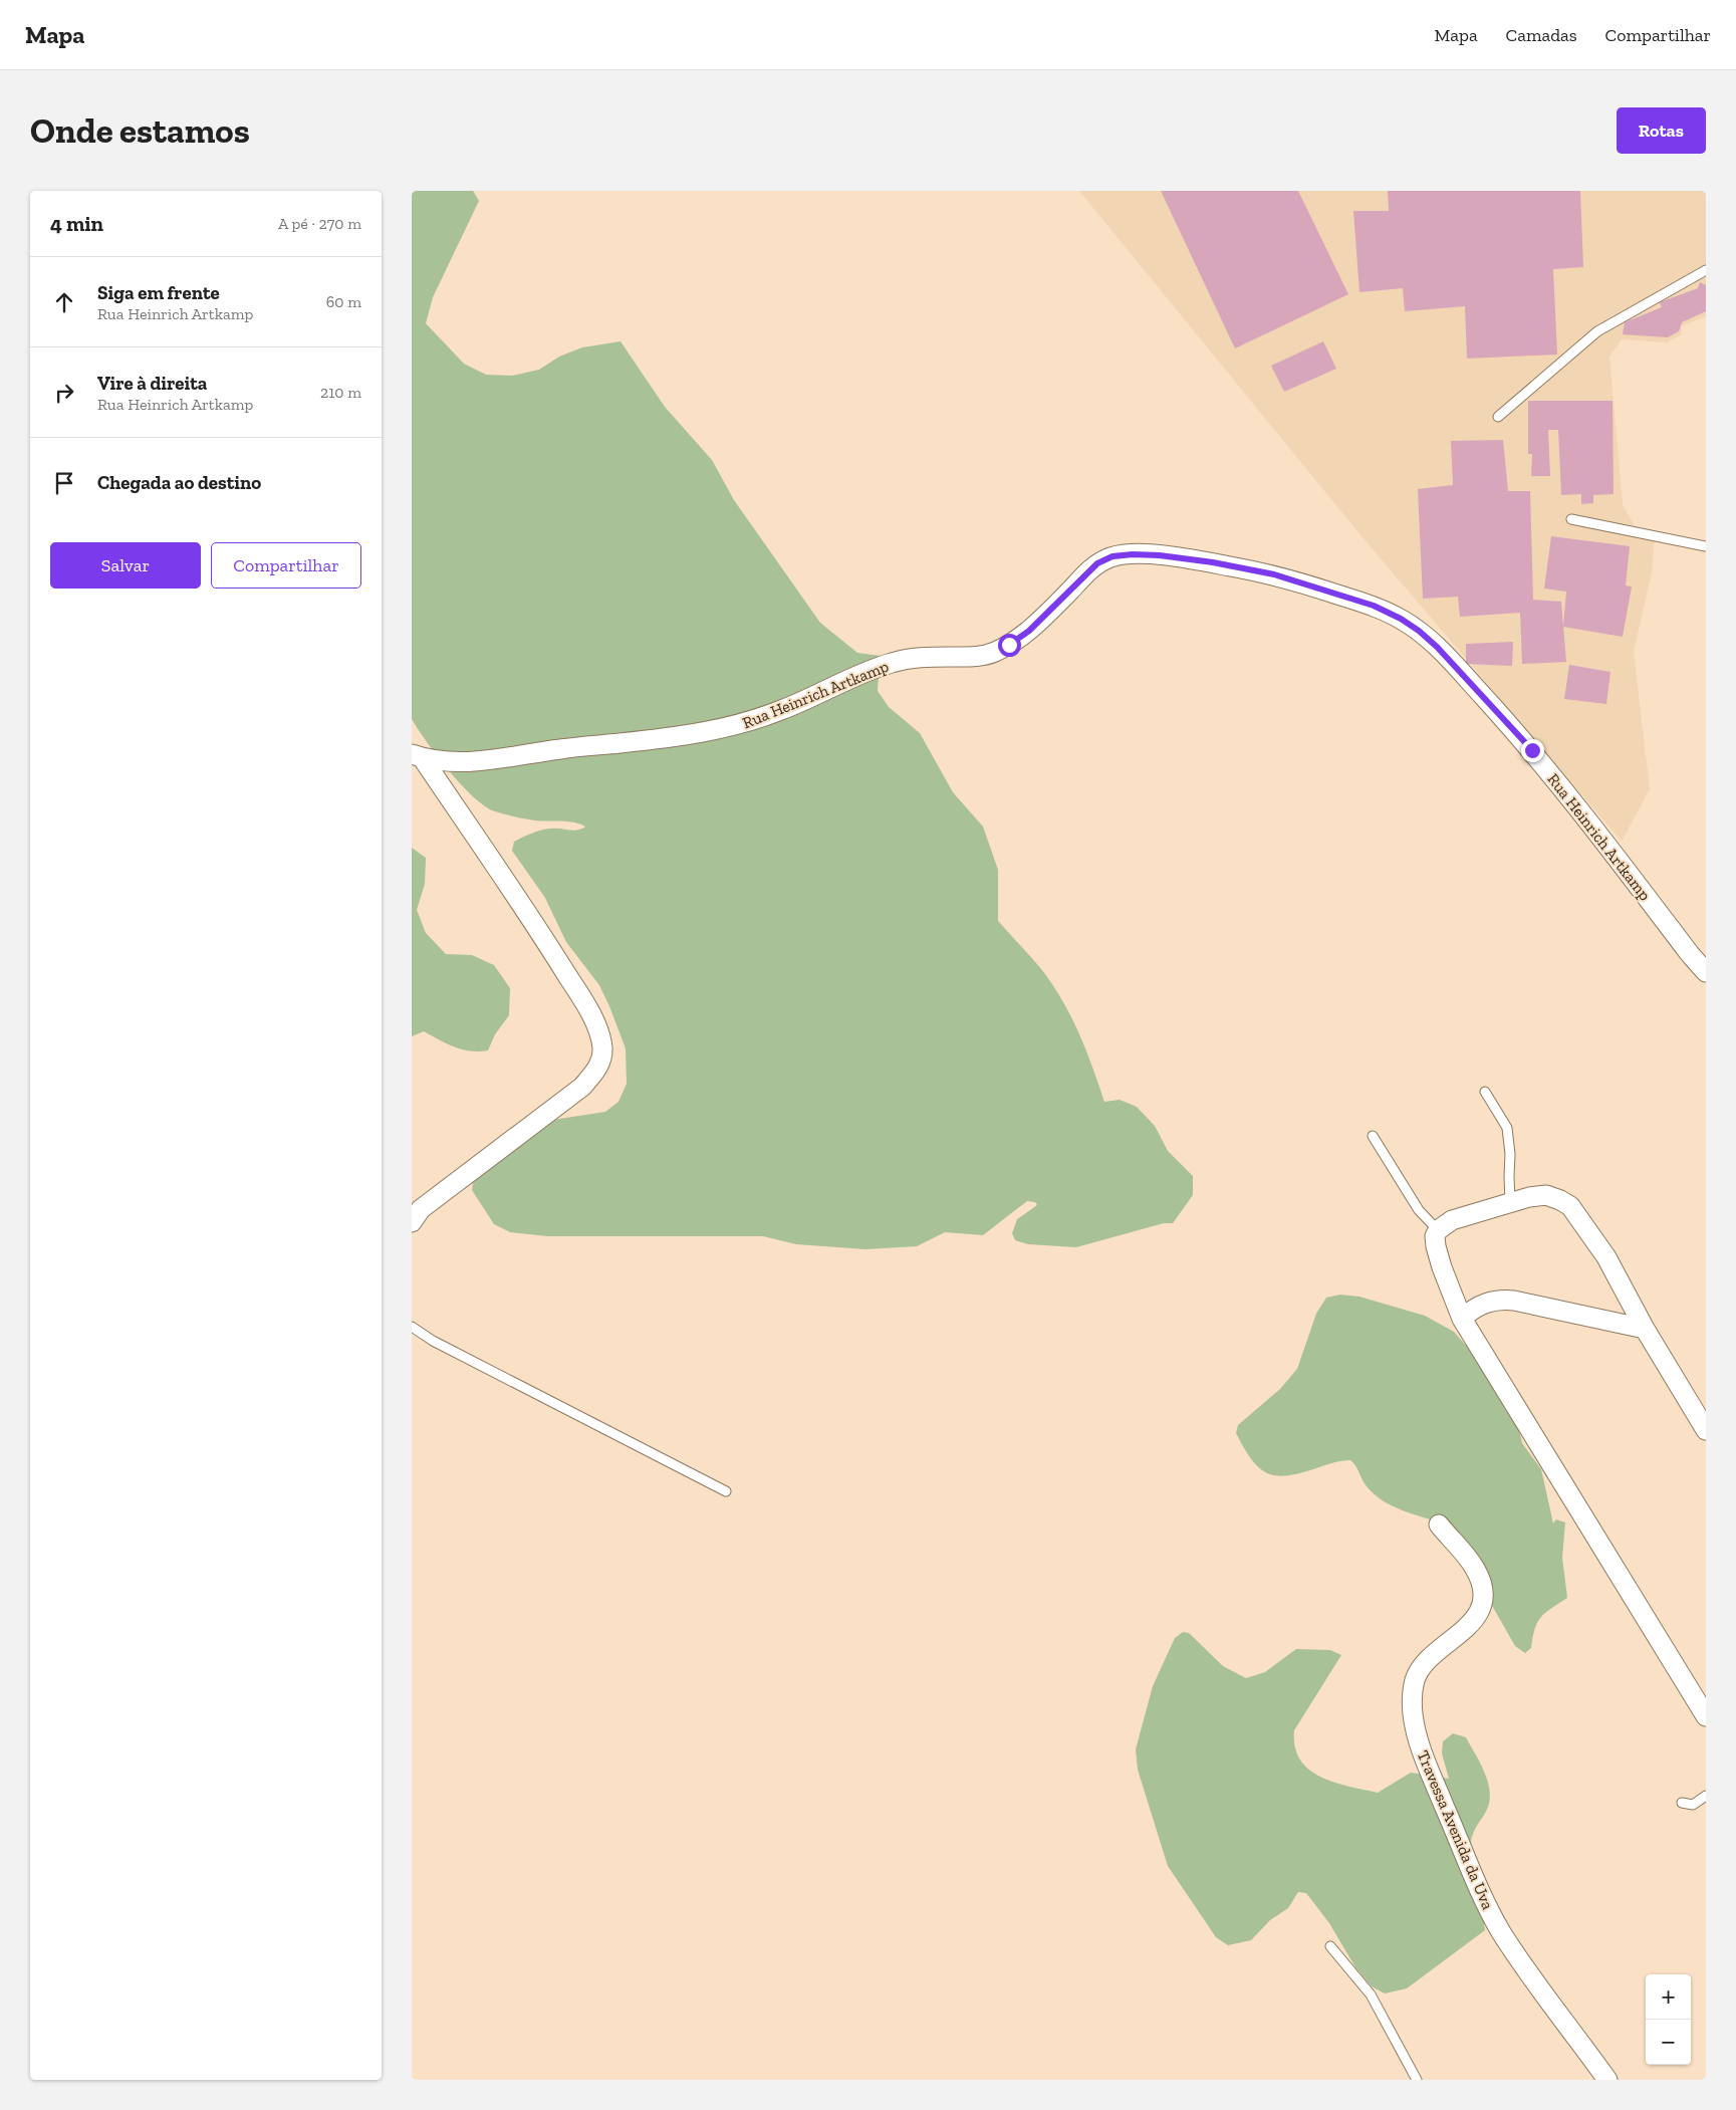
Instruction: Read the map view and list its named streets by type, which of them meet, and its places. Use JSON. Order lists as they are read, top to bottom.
{
  "streets": {
    "street": ["Rua Heinrich Artkamp", "Travessa Avenida da Uva"]
  },
  "page": {
    "header": "Mapa",
    "nav": ["Mapa", "Camadas", "Compartilhar"],
    "buttons": [
      "Rotas",
      ["Salvar", "Compartilhar"]
    ],
    "title": "Onde estamos",
    "heading": ["4 min", "A pé · 270 m"],
    "list": [
      ["Siga em frente", "Rua Heinrich Artkamp", "60 m"],
      ["Vire à direita", "Rua Heinrich Artkamp", "210 m"],
      "Chegada ao destino"
    ],
    "map_buttons": ["+", "−"]
  }
}
